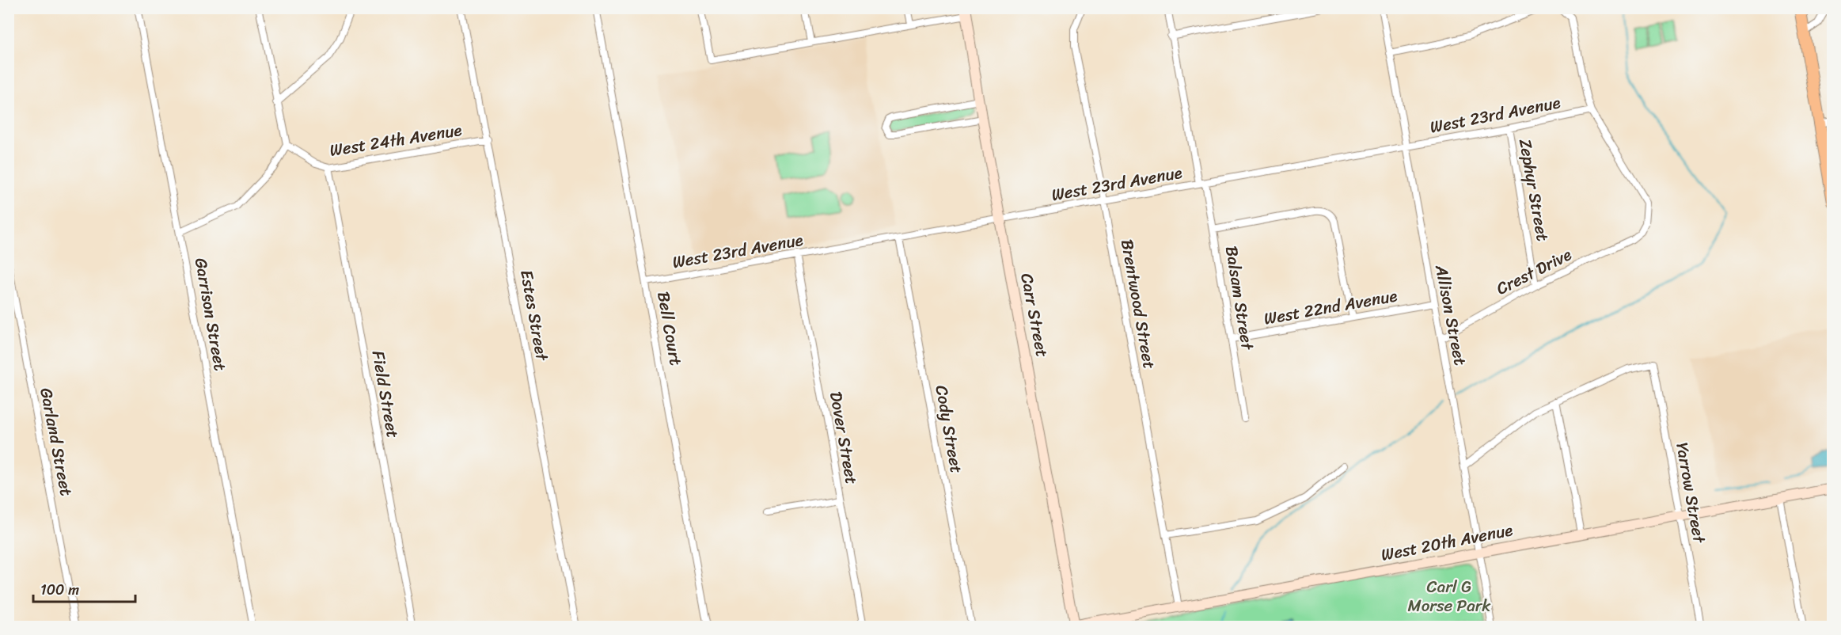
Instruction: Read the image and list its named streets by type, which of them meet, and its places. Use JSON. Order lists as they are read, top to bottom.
{
  "streets": {
    "street": [
      "West 23rd Avenue",
      "West 24th Avenue",
      "Zephyr Street",
      "Crest Drive",
      "Balsam Street",
      "Brentwood Street",
      "West 22nd Avenue",
      "Garrison Street",
      "Estes Street",
      "Carr Street",
      "Allison Street",
      "Bell Court",
      "Field Street",
      "Cody Street",
      "Dover Street",
      "Garland Street",
      "Yarrow Street",
      "West 20th Avenue"
    ]
  },
  "crossings": [
    ["West 23rd Avenue", "Zephyr Street"],
    ["West 23rd Avenue", "Crest Drive"],
    ["West 23rd Avenue", "Balsam Street"],
    ["West 23rd Avenue", "Brentwood Street"],
    ["West 23rd Avenue", "Carr Street"],
    ["West 23rd Avenue", "Allison Street"],
    ["West 23rd Avenue", "Bell Court"],
    ["West 23rd Avenue", "Cody Street"],
    ["West 23rd Avenue", "Dover Street"],
    ["West 24th Avenue", "Estes Street"],
    ["West 24th Avenue", "Field Street"],
    ["Zephyr Street", "Crest Drive"],
    ["Crest Drive", "Allison Street"],
    ["Balsam Street", "West 22nd Avenue"],
    ["Brentwood Street", "West 20th Avenue"],
    ["West 22nd Avenue", "Allison Street"],
    ["Carr Street", "West 20th Avenue"],
    ["Allison Street", "West 20th Avenue"],
    ["Yarrow Street", "West 20th Avenue"]
  ],
  "parks": ["Carl G Morse Park"],
  "scale_bar": "100 m"
}
